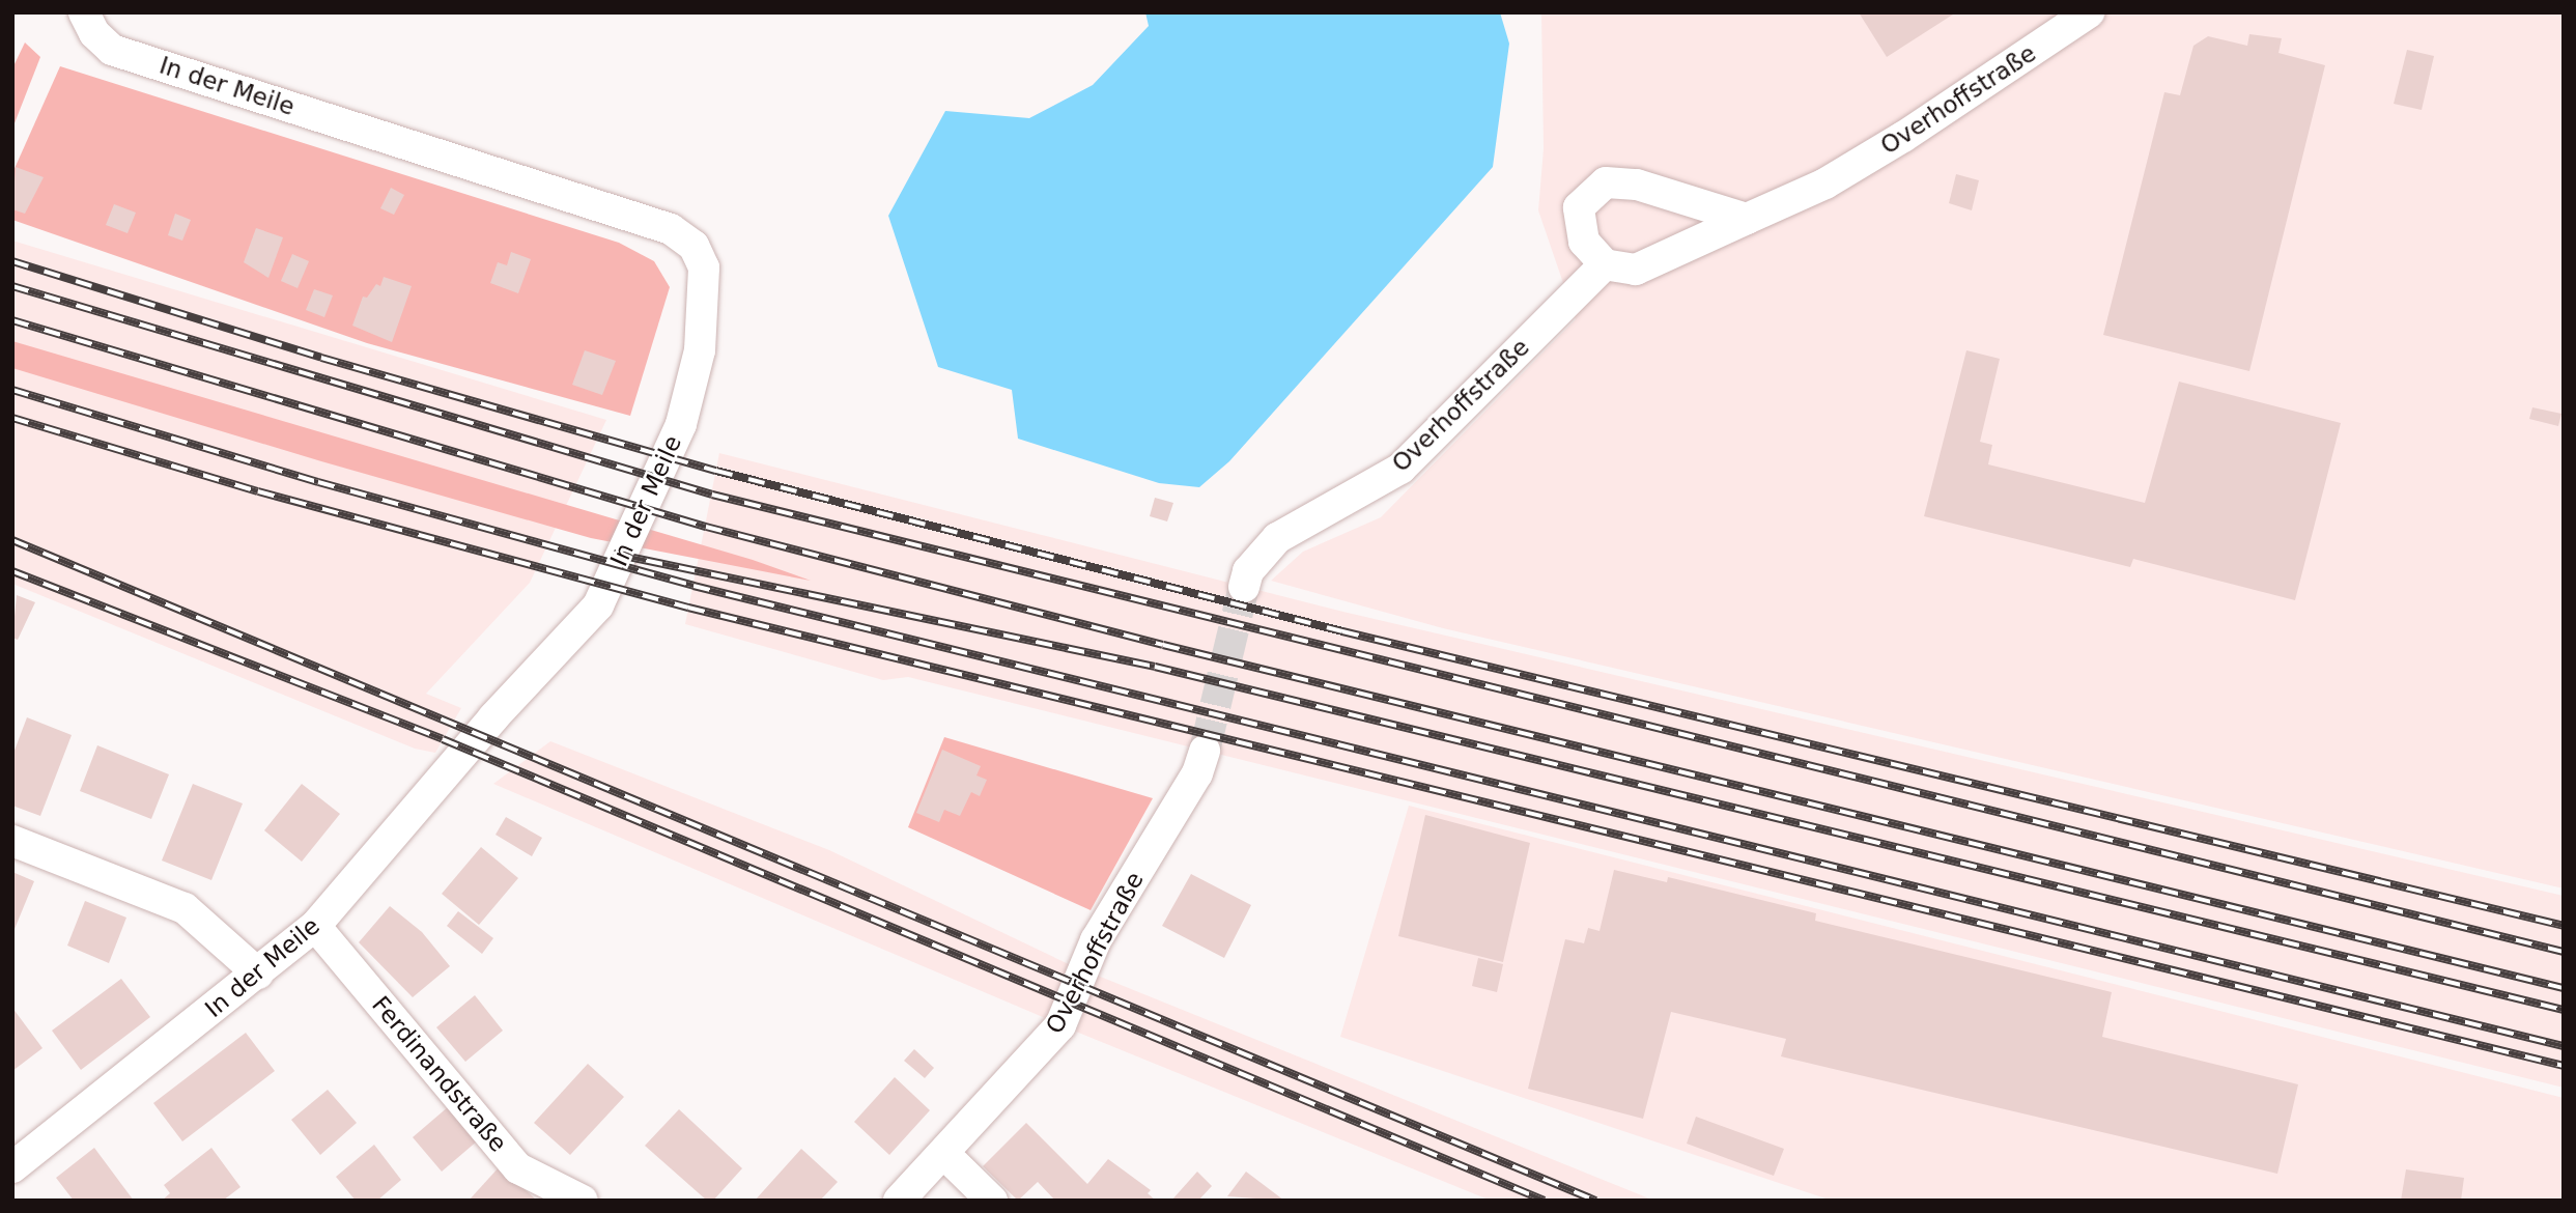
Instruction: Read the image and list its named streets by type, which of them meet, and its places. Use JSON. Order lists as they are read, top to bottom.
{
  "streets": {
    "street": ["In der Meile", "Overhoffstraße", "Ferdinandstraße"]
  },
  "crossings": [
    ["In der Meile", "Ferdinandstraße"]
  ]
}
